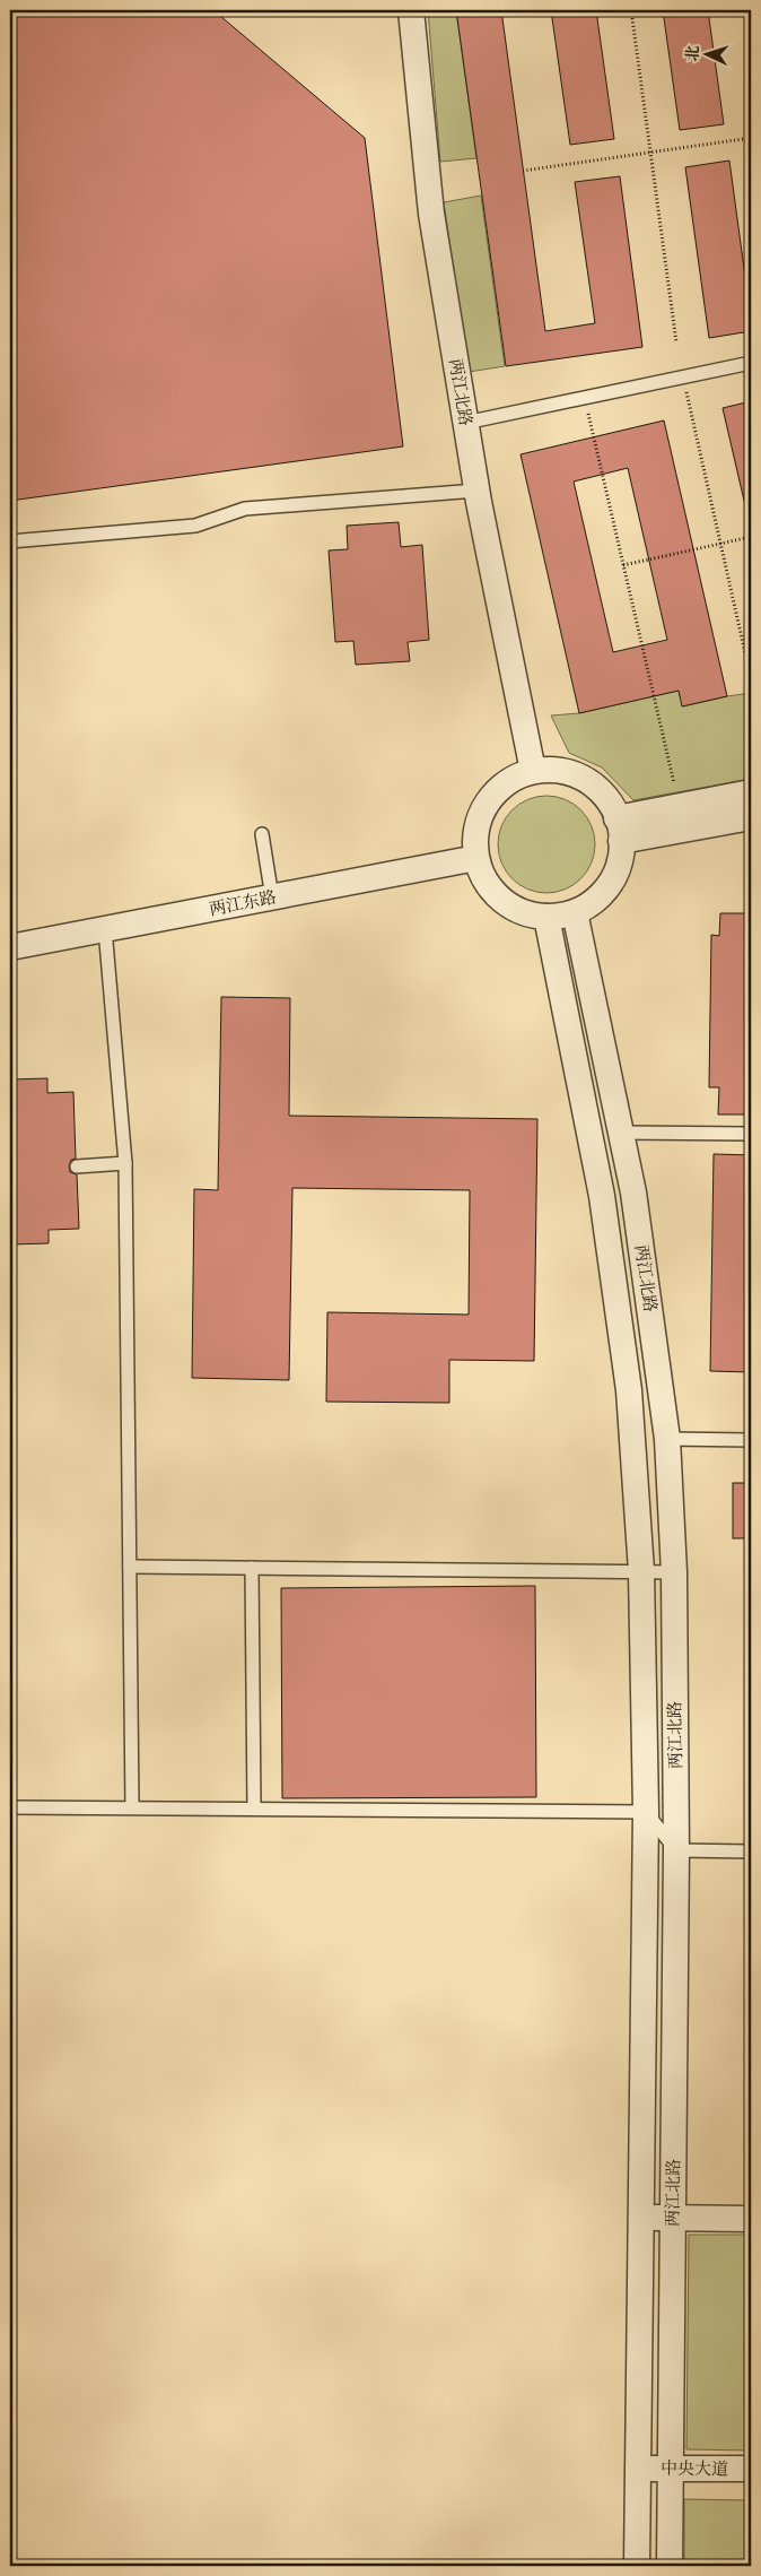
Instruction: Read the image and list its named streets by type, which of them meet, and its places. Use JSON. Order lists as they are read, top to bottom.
{
  "streets": {
    "street": ["两江北路", "两江东路", "中央大道"]
  },
  "crossings": [
    ["两江北路", "两江东路"],
    ["两江北路", "中央大道"]
  ],
  "north": "left"
}
